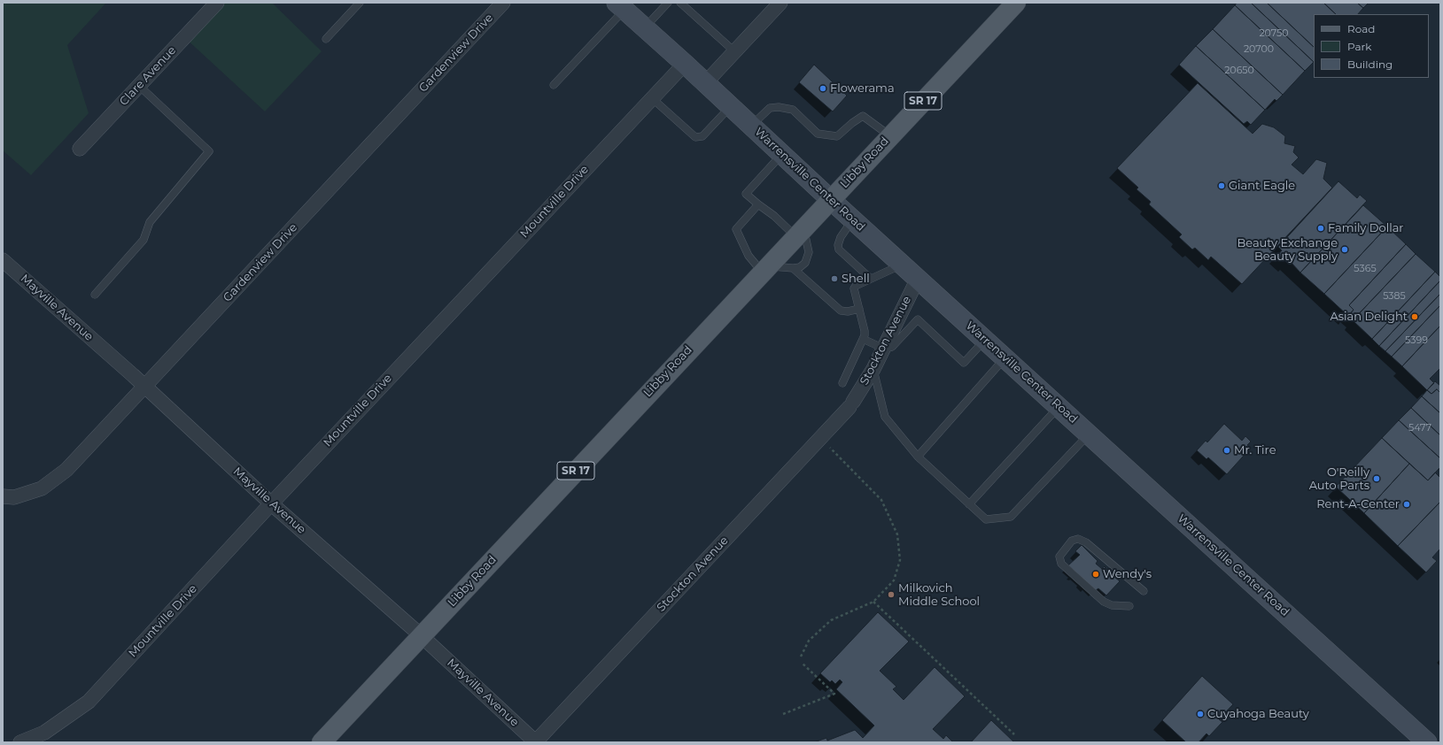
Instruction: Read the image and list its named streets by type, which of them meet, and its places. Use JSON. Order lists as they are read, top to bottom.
{
  "streets": {
    "main road": ["SR 17", "Libby Road", "Warrensville Center Road"],
    "street": [
      "Gardenview Drive",
      "Clare Avenue",
      "Mountville Drive",
      "Mayville Avenue",
      "Stockton Avenue"
    ]
  },
  "crossings": [
    ["Gardenview Drive", "Mayville Avenue"],
    ["Libby Road", "Warrensville Center Road"],
    ["Libby Road", "Mayville Avenue"],
    ["Warrensville Center Road", "Mountville Drive"],
    ["Warrensville Center Road", "Stockton Avenue"],
    ["Mountville Drive", "Mayville Avenue"],
    ["Mayville Avenue", "Stockton Avenue"]
  ],
  "places": [
    "Flowerama",
    "Giant Eagle",
    "Family Dollar",
    "Beauty Exchange Beauty Supply",
    "Shell",
    "Asian Delight",
    "Mr. Tire",
    "O'Reilly Auto Parts",
    "Rent-A-Center",
    "Wendy's",
    "Milkovich Middle School",
    "Cuyahoga Beauty"
  ],
  "house_numbers": [
    "20750",
    "20700",
    "20650",
    "5365",
    "5385",
    "5399",
    "5477"
  ],
  "legend": ["Road", "Park", "Building"]
}
